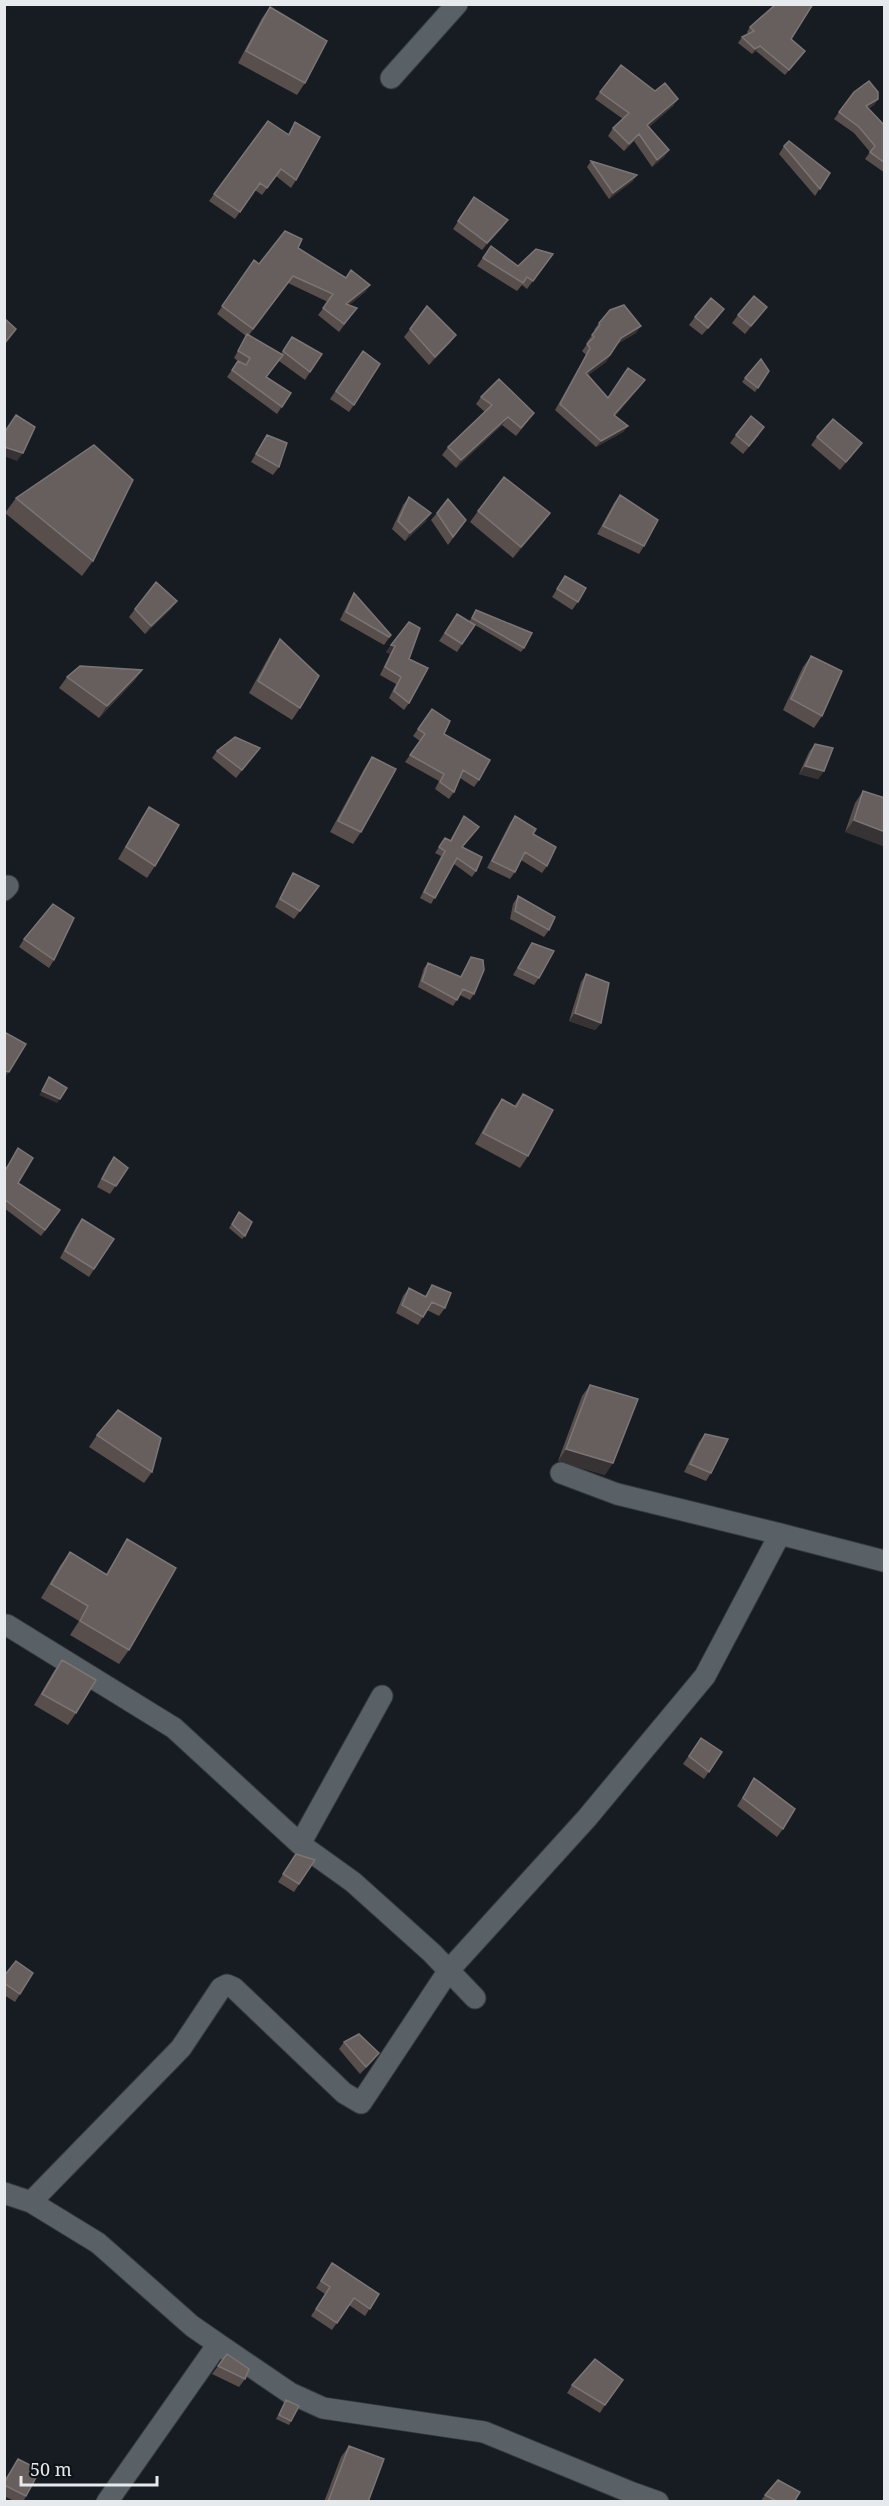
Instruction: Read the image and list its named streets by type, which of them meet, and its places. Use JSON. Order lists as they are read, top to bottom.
{
  "scale_bar": "50 m"
}
